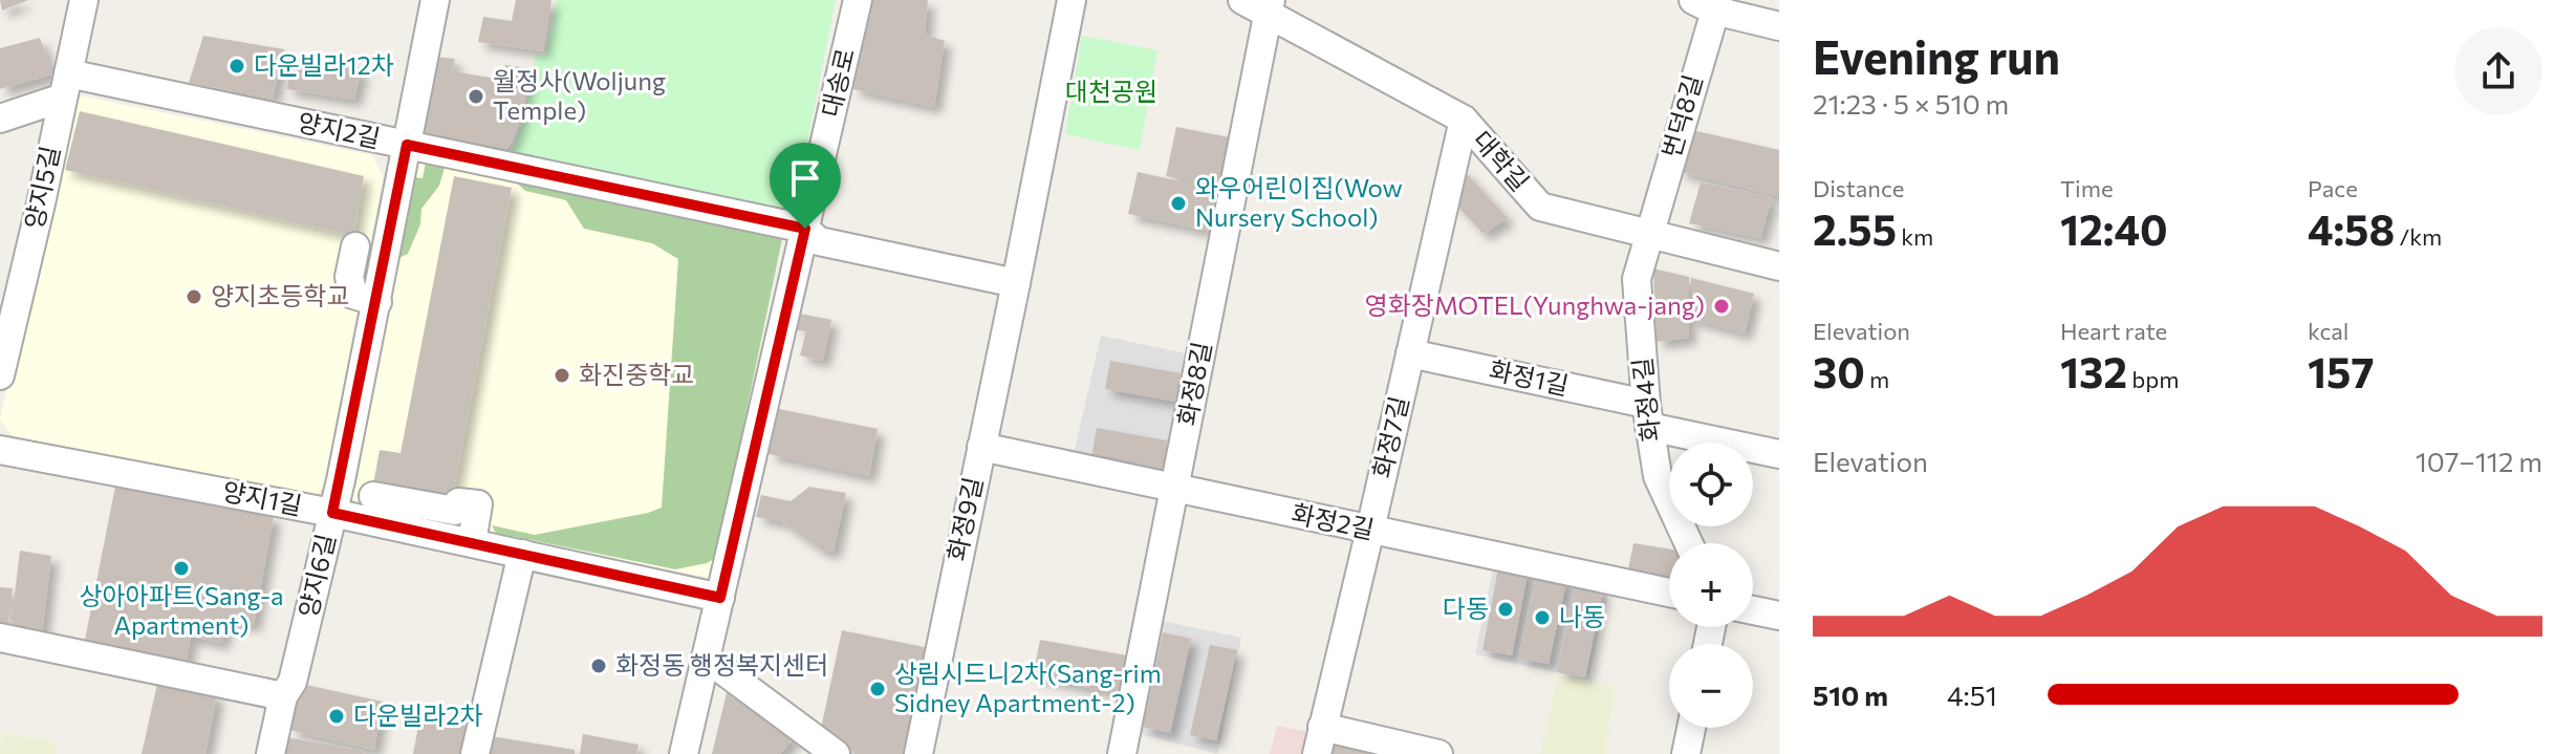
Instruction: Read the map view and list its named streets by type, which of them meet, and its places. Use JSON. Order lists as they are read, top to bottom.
{
  "streets": {
    "street": [
      "대송로",
      "번덕8길",
      "양지2길",
      "대학길",
      "양지5길",
      "화정1길",
      "화정8길",
      "화정4길",
      "화정7길",
      "양지1길",
      "화정9길",
      "화정2길",
      "양지6길"
    ]
  },
  "crossings": [
    ["대송로", "양지2길"],
    ["대송로", "양지1길"],
    ["번덕8길", "대학길"],
    ["번덕8길", "화정4길"],
    ["양지2길", "양지5길"],
    ["양지2길", "양지6길"],
    ["대학길", "화정8길"],
    ["대학길", "화정4길"],
    ["대학길", "화정7길"],
    ["화정1길", "화정4길"],
    ["화정1길", "화정7길"],
    ["화정8길", "화정2길"],
    ["화정7길", "화정2길"],
    ["양지1길", "양지6길"],
    ["화정9길", "화정2길"]
  ],
  "parks": ["대천공원"],
  "places": [
    "다운빌라12차",
    "월정사(Woljung Temple)",
    "와우어린이집(Wow Nursery School)",
    "양지초등학교",
    "영화장MOTEL(Yunghwa-jang)",
    "화진중학교",
    "상아아파트(Sang-a Apartment)",
    "다동",
    "나동",
    "화정동 행정복지센터",
    "상림시드니2차(Sang-rim Sidney Apartment-2)",
    "다운빌라2차"
  ],
  "page": {
    "heading": ["Evening run", "21:23 · 5 × 510 m"],
    "stats": [
      ["Distance", "2.55 km"],
      ["Time", "12:40"],
      ["Pace", "4:58 /km"],
      ["Elevation", "30 m"],
      ["Heart rate", "132 bpm"],
      ["kcal", "157"]
    ],
    "chart": ["Elevation", "107–112 m"],
    "map_buttons": ["+", "−"],
    "list": [
      {
        "name": "510 m",
        "note": "4:51"
      }
    ]
  }
}
